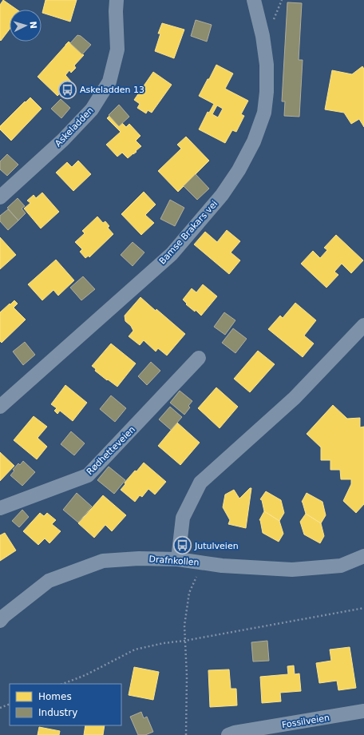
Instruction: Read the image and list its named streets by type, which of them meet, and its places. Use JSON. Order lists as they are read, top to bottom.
{
  "streets": {
    "street": [
      "Askeladden",
      "Bamse Brakars vei",
      "Rødhetteveien",
      "Drafnkollen",
      "Fossilveien"
    ]
  },
  "places": {
    "bus stop": ["Askeladden 13", "Jutulveien"]
  },
  "legend": ["Homes", "Industry"],
  "north": "right"
}
